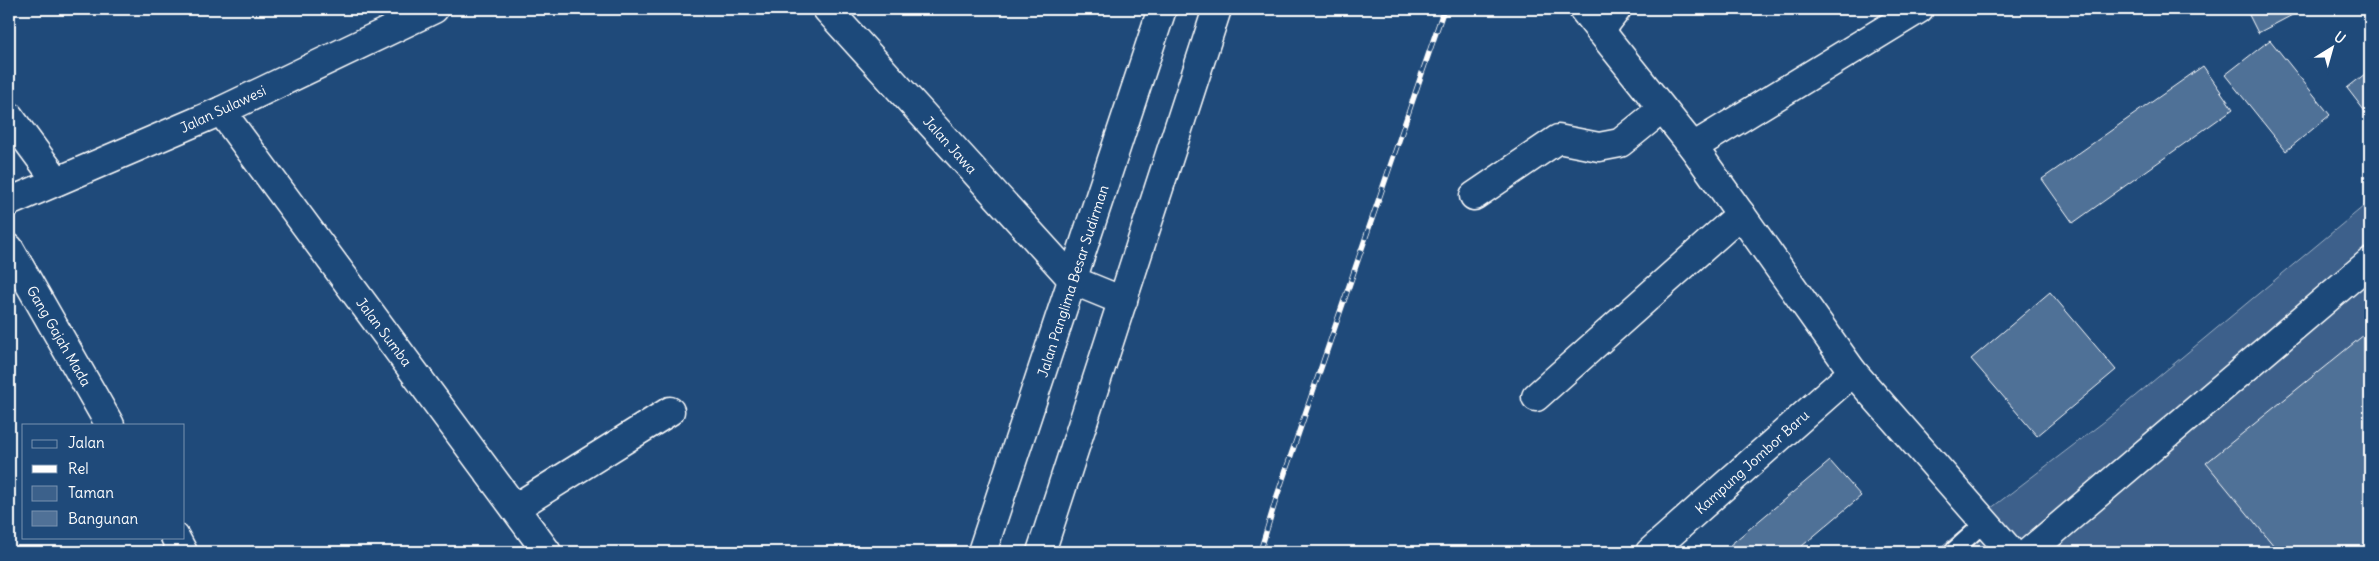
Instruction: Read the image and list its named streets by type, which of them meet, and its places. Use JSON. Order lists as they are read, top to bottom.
{
  "streets": {
    "street": [
      "Jalan Sulawesi",
      "Jalan Jawa",
      "Jalan Panglima Besar Sudirman",
      "Jalan Sumba",
      "Gang Gajah Mada",
      "Kampung Jombor Baru"
    ]
  },
  "crossings": [
    ["Jalan Sulawesi", "Jalan Sumba"],
    ["Jalan Jawa", "Jalan Panglima Besar Sudirman"]
  ],
  "legend": [
    "Jalan",
    "Rel",
    "Taman",
    "Bangunan"
  ],
  "north": "top right"
}
